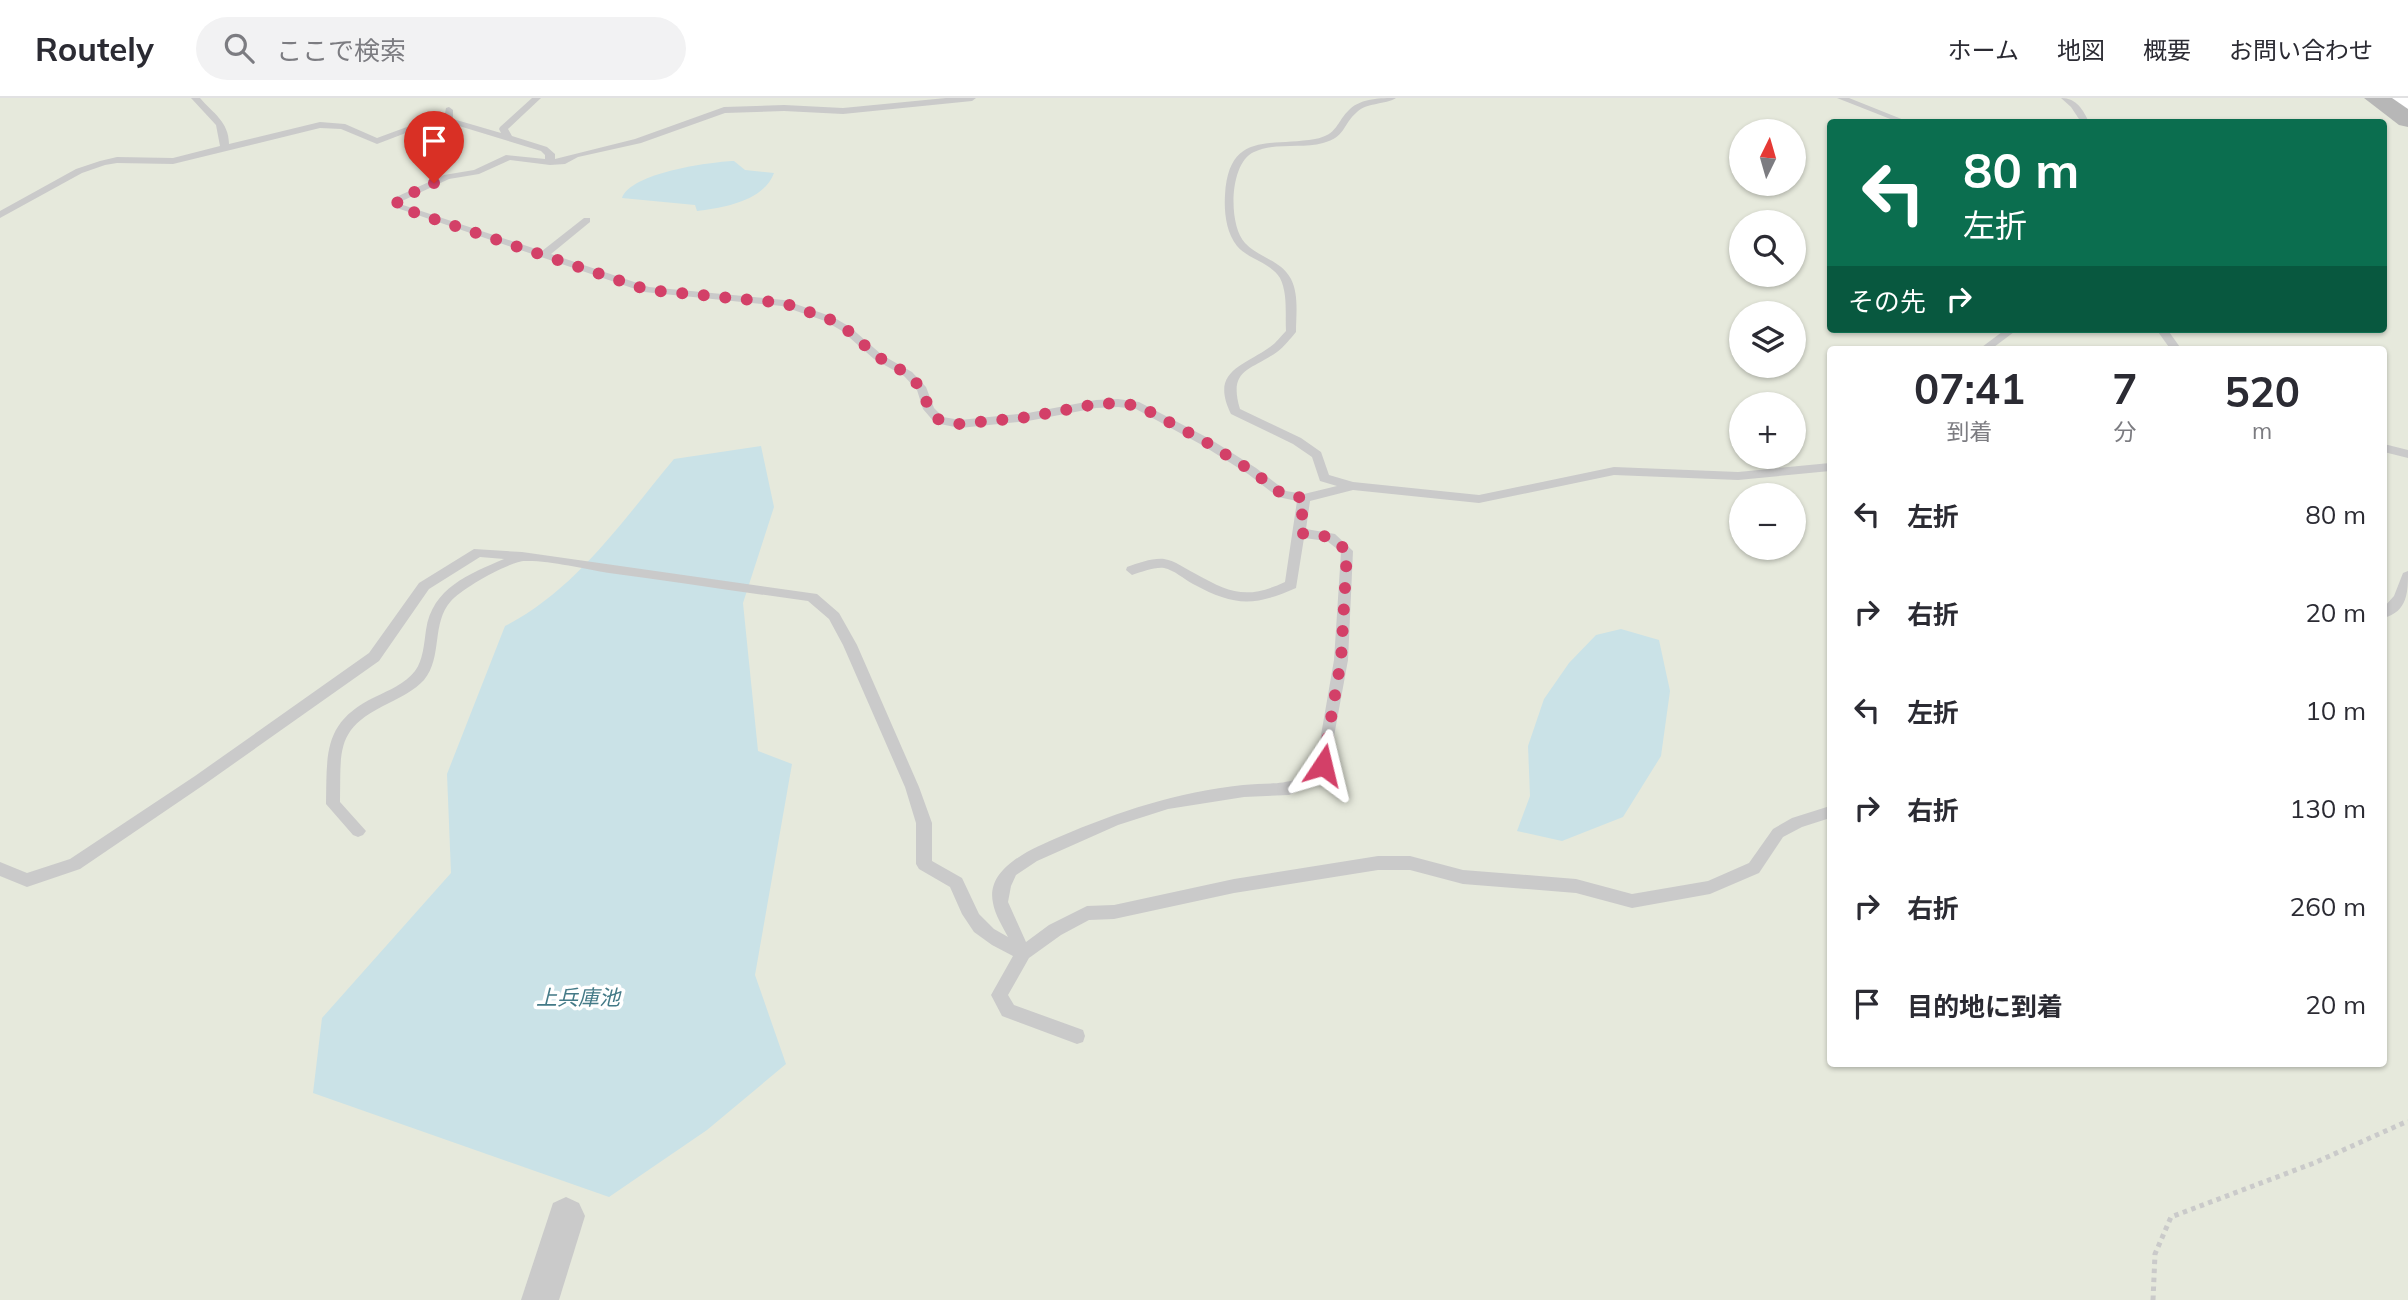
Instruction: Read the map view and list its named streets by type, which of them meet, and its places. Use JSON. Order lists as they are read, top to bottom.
{
  "water": ["上兵庫池"],
  "north": "top",
  "page": {
    "header": "Routely",
    "search": "ここで検索",
    "nav": [
      "ホーム",
      "地図",
      "概要",
      "お問い合わせ"
    ],
    "map_buttons": ["+", "−"],
    "turn": ["80 m", "左折"],
    "then": "その先",
    "eta": [
      "07:41",
      "到着",
      "7",
      "分",
      "520",
      "m"
    ],
    "list": [
      {
        "name": "左折",
        "value": "80 m"
      },
      {
        "name": "右折",
        "value": "20 m"
      },
      {
        "name": "左折",
        "value": "10 m"
      },
      {
        "name": "右折",
        "value": "130 m"
      },
      {
        "name": "右折",
        "value": "260 m"
      },
      {
        "name": "目的地に到着",
        "value": "20 m"
      }
    ]
  }
}
